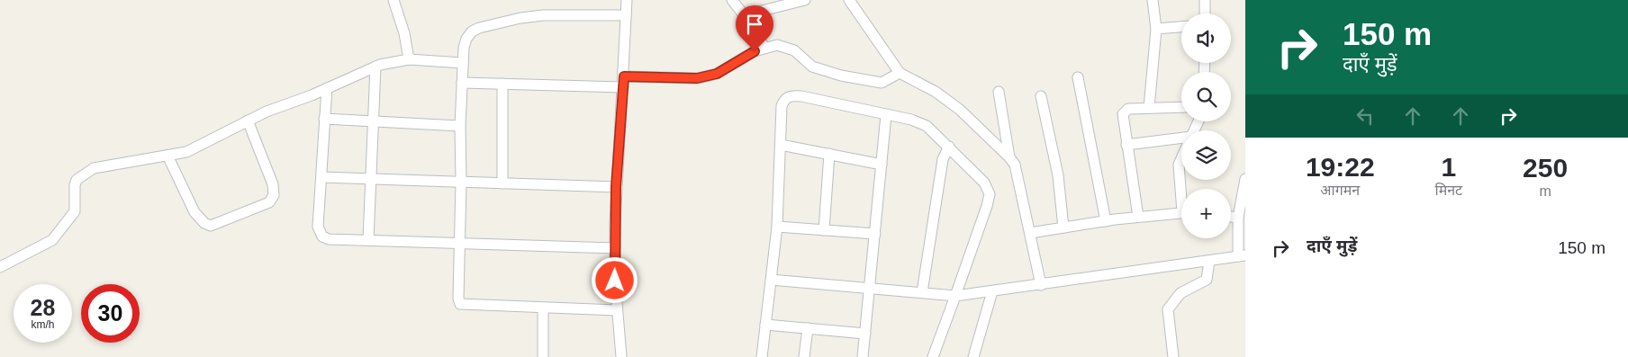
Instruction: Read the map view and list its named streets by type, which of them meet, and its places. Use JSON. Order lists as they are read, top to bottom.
{
  "page": {
    "turn": ["150 m", "दाएँ मुड़ें"],
    "map_buttons": "+",
    "eta": [
      "19:22",
      "आगमन",
      "1",
      "मिनट",
      "250",
      "m"
    ],
    "list": [
      {
        "name": "दाएँ मुड़ें",
        "value": "150 m"
      }
    ],
    "speed": "28 km/h",
    "limit": "30"
  }
}
